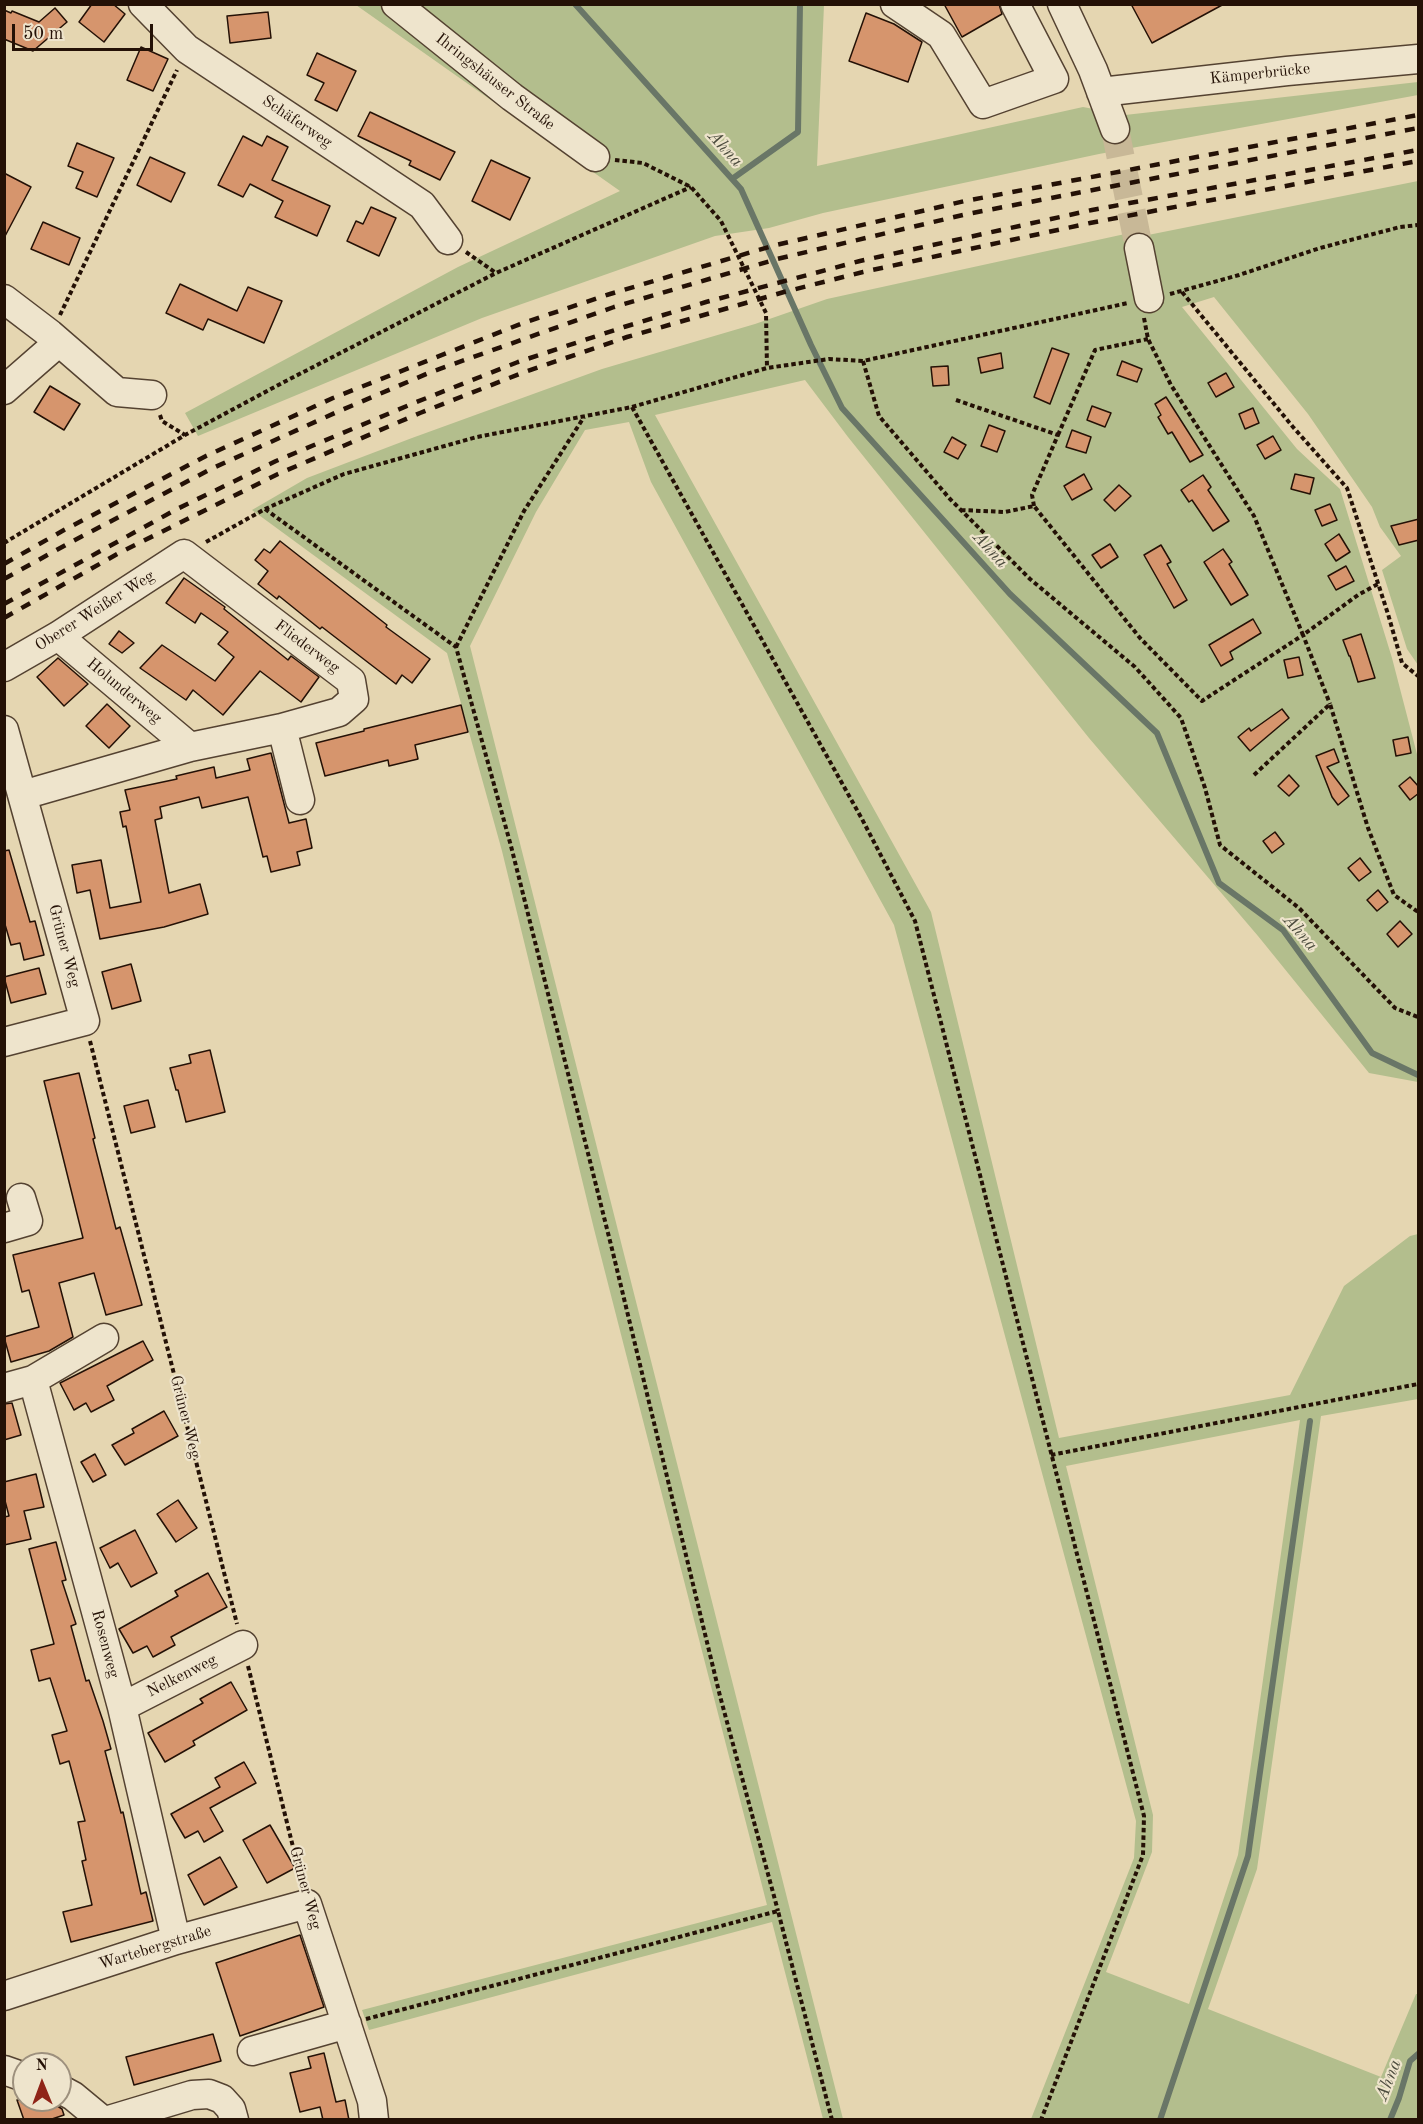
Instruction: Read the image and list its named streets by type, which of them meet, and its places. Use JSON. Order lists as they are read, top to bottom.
{
  "streets": {
    "street": [
      "Kämperbrücke",
      "Ihringshäuser Straße",
      "Schäferweg",
      "Oberer Weißer Weg",
      "Fliederweg",
      "Holunderweg",
      "Grüner Weg",
      "Rosenweg",
      "Nelkenweg",
      "Wartebergstraße"
    ]
  },
  "crossings": [
    ["Oberer Weißer Weg", "Fliederweg"],
    ["Oberer Weißer Weg", "Holunderweg"],
    ["Fliederweg", "Holunderweg"],
    ["Fliederweg", "Grüner Weg"],
    ["Grüner Weg", "Nelkenweg"],
    ["Grüner Weg", "Wartebergstraße"],
    ["Rosenweg", "Nelkenweg"],
    ["Rosenweg", "Wartebergstraße"]
  ],
  "water": ["Ahna"],
  "scale_bar": "50 m",
  "north": "top"
}
